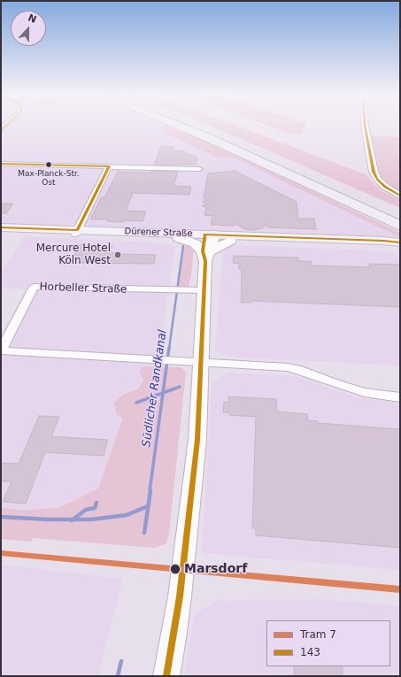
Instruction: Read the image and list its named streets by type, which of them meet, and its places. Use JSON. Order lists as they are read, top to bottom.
{
  "streets": {
    "main road": ["Dürener Straße"],
    "street": ["Horbeller Straße"]
  },
  "water": ["Südlicher Randkanal"],
  "places": ["Max-Planck-Str. Ost", "Mercure Hotel Köln West", "Marsdorf"],
  "lines": ["transit line 143", "tram line 7"],
  "legend": ["Tram 7", "143"],
  "north": "top"
}
